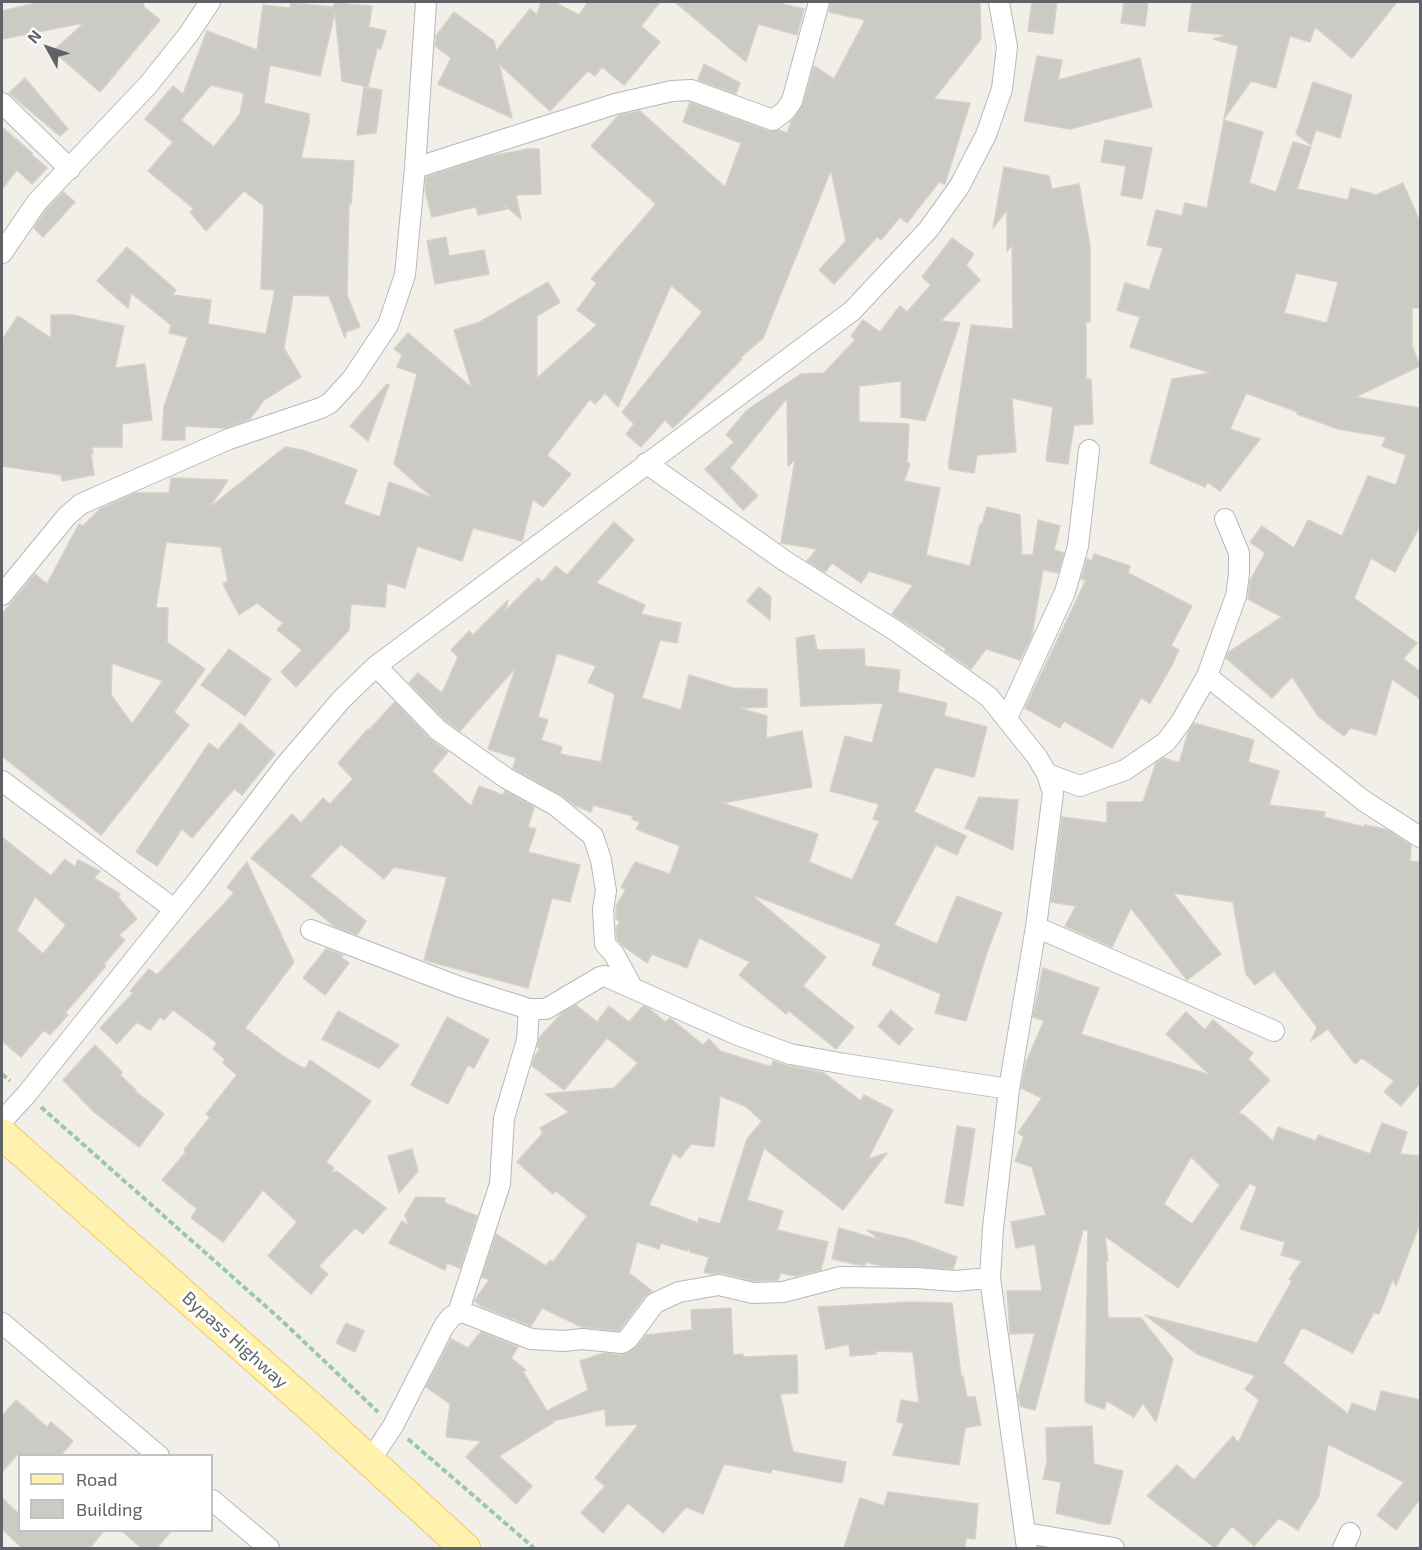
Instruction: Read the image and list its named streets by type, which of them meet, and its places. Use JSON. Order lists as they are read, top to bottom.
{
  "streets": {
    "main road": ["Bypass Highway"]
  },
  "legend": ["Road", "Building"],
  "north": "top left"
}
